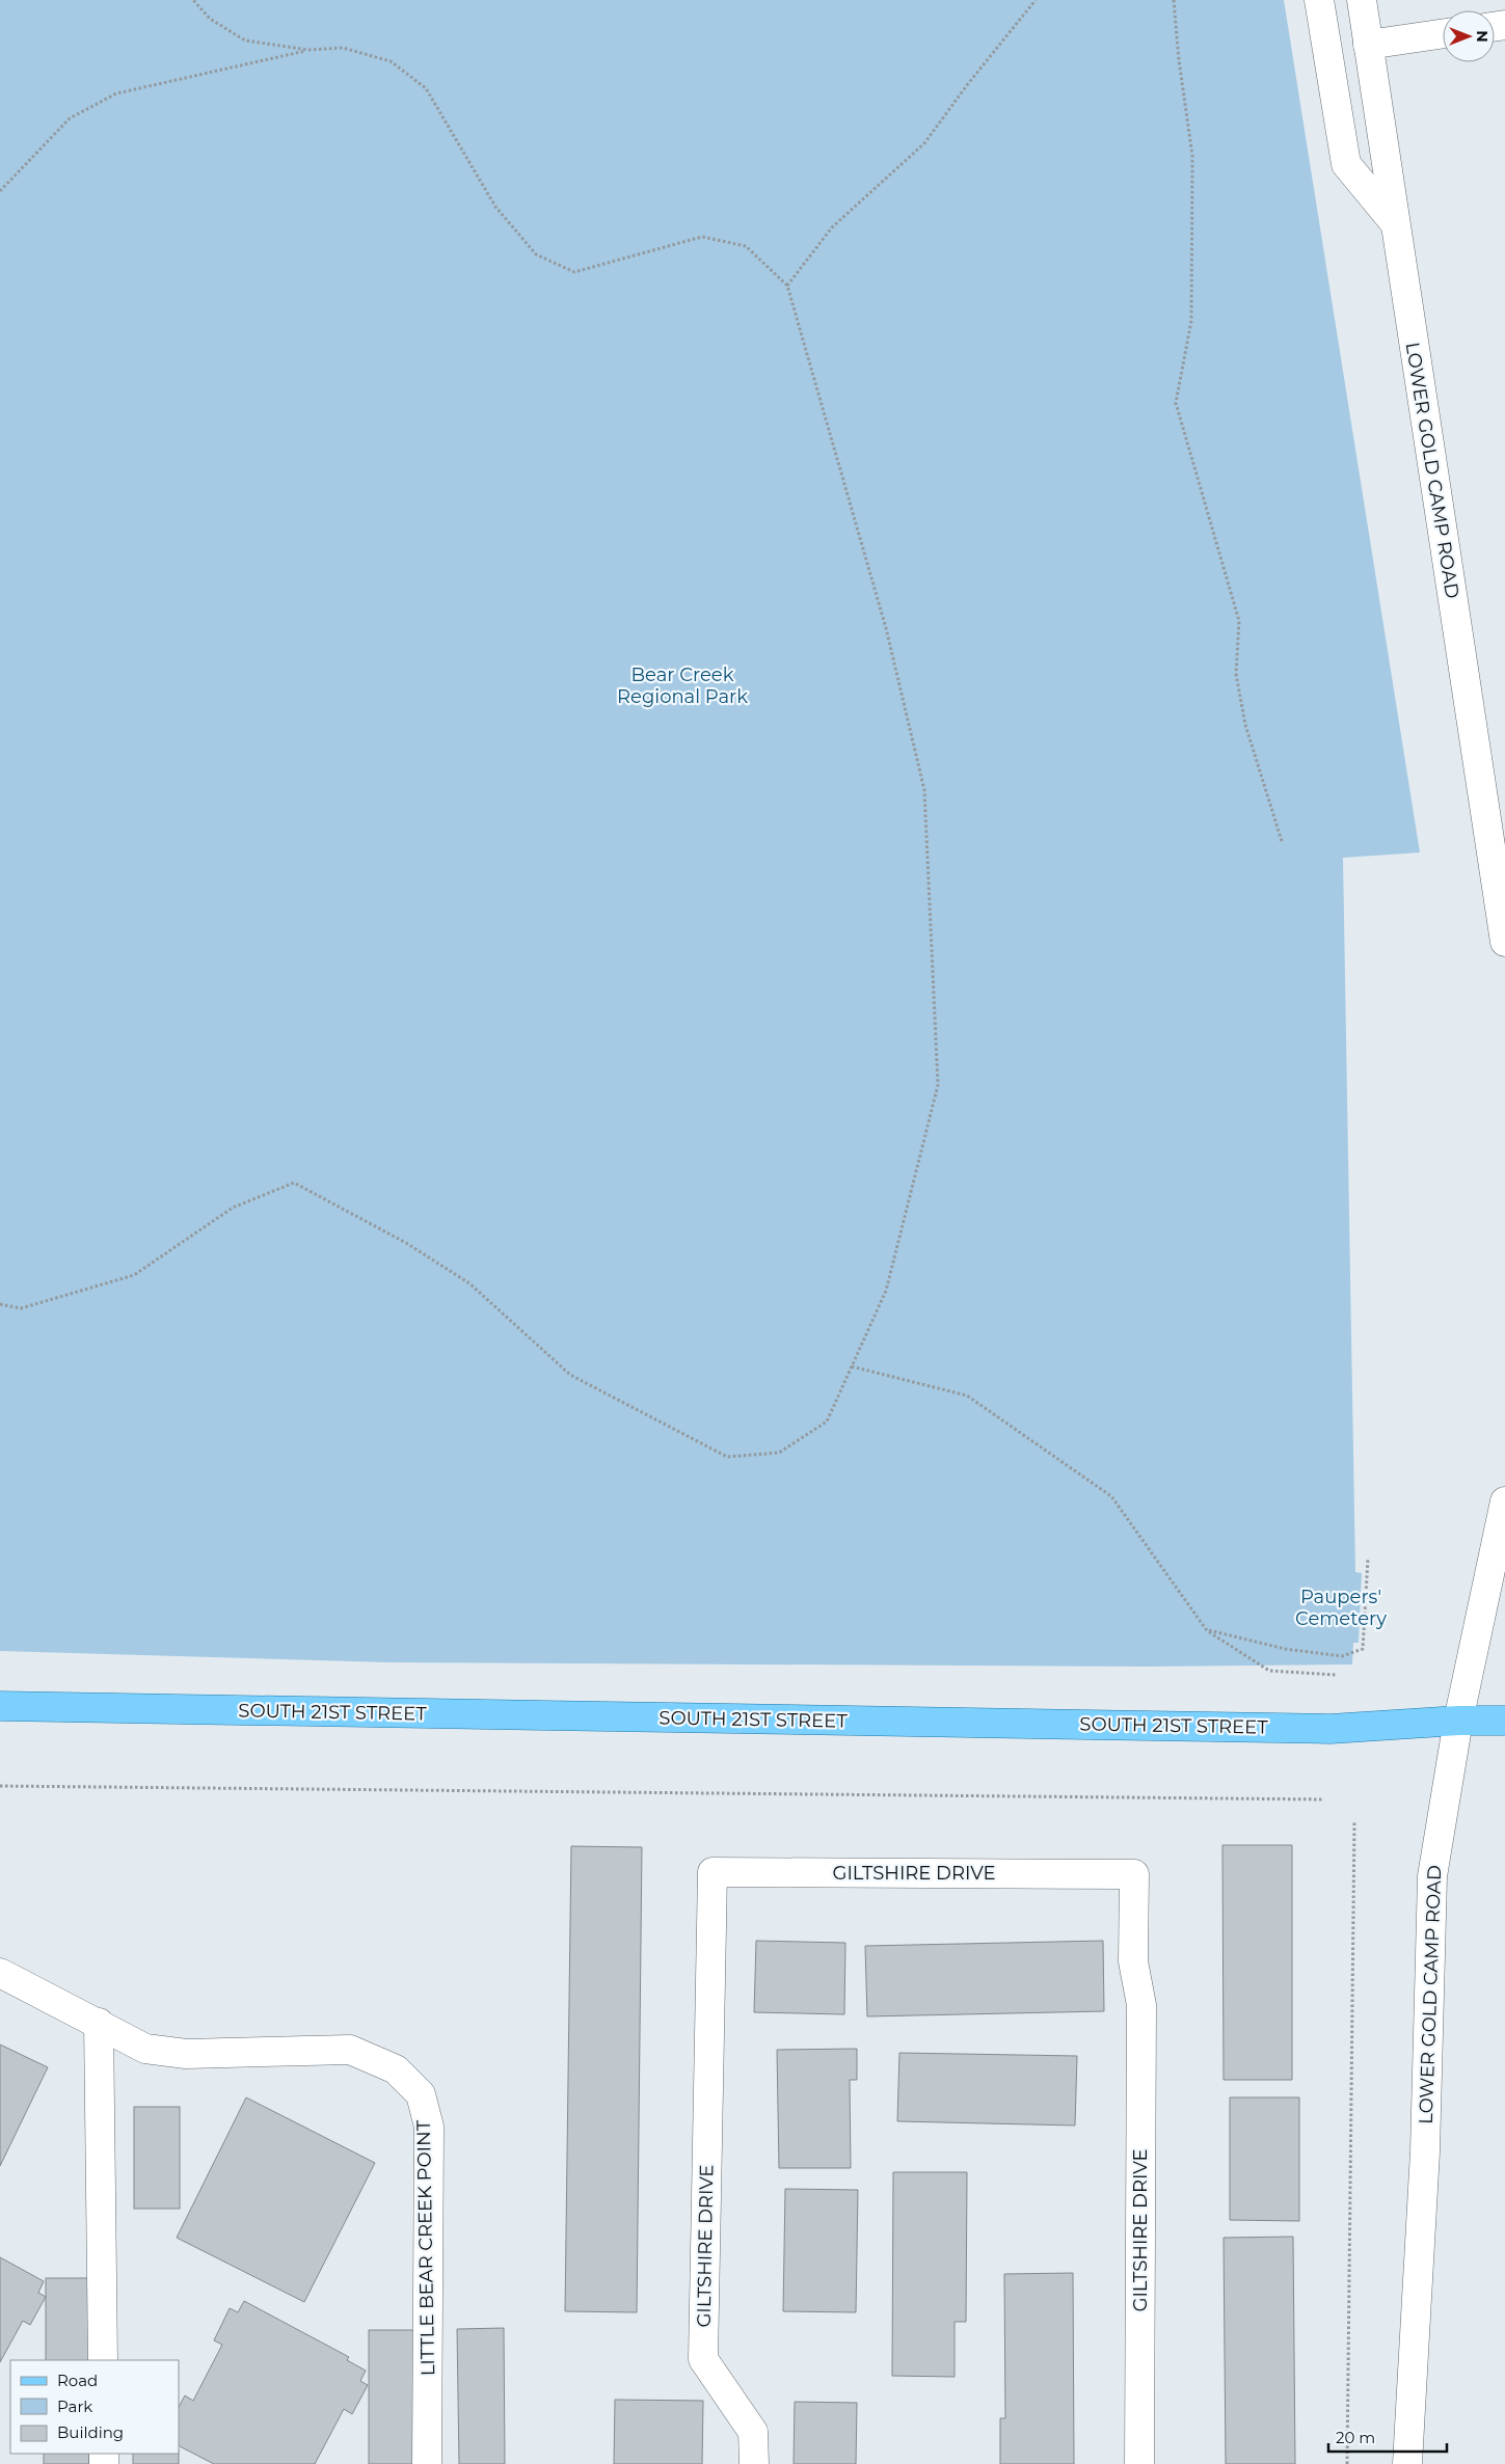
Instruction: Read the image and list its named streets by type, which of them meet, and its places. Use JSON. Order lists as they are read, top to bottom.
{
  "streets": {
    "main road": ["SOUTH 21ST STREET"],
    "street": ["LOWER GOLD CAMP ROAD", "GILTSHIRE DRIVE", "LITTLE BEAR CREEK POINT"]
  },
  "crossings": [
    ["LOWER GOLD CAMP ROAD", "SOUTH 21ST STREET"]
  ],
  "parks": ["Bear Creek Regional Park", "Paupers' Cemetery"],
  "legend": ["Road", "Park", "Building"],
  "scale_bar": "20 m",
  "north": "right"
}
